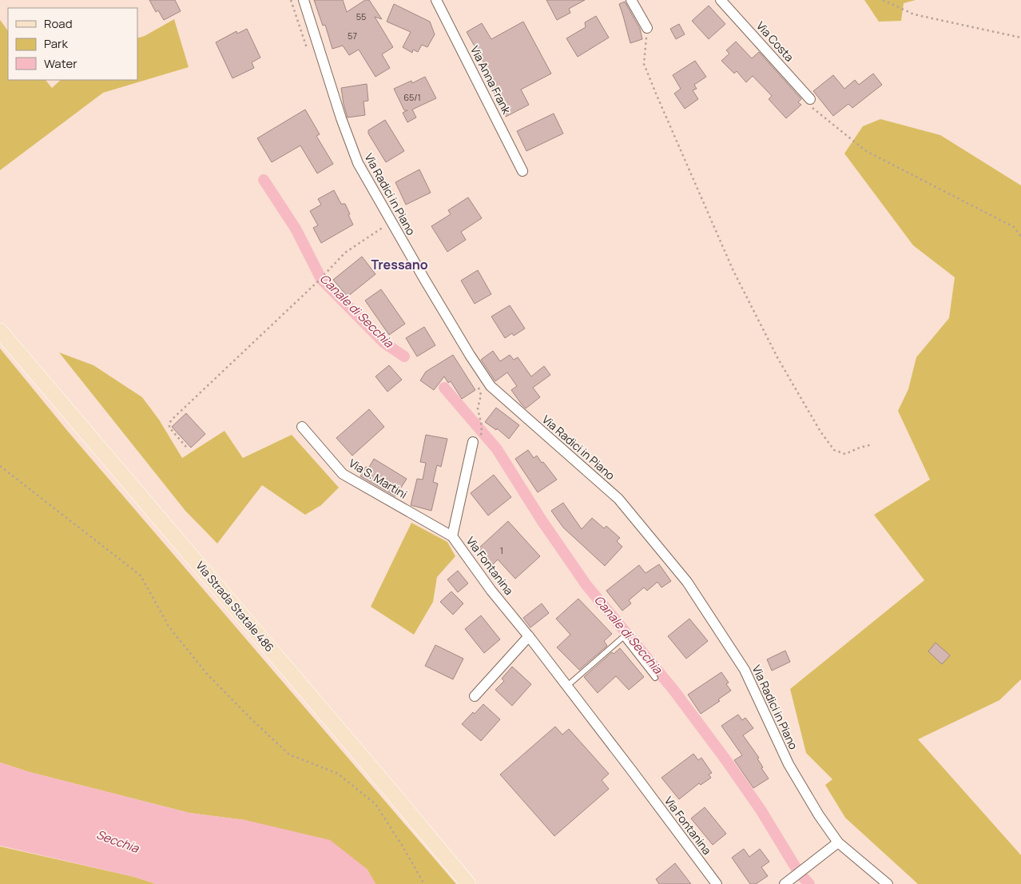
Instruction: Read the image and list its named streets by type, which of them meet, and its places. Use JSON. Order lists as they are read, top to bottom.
{
  "streets": {
    "main road": ["Via Strada Statale 486"],
    "street": [
      "Via Costa",
      "Via Anna Frank",
      "Via Radici in Piano",
      "Via S. Martini",
      "Via Fontanina"
    ]
  },
  "crossings": [
    ["Via S. Martini", "Via Fontanina"]
  ],
  "districts": ["Tressano"],
  "water": ["Canale di Secchia", "Secchia"],
  "house_numbers": [
    "55",
    "57",
    "65/1",
    "1"
  ],
  "legend": ["Road", "Park", "Water"]
}
